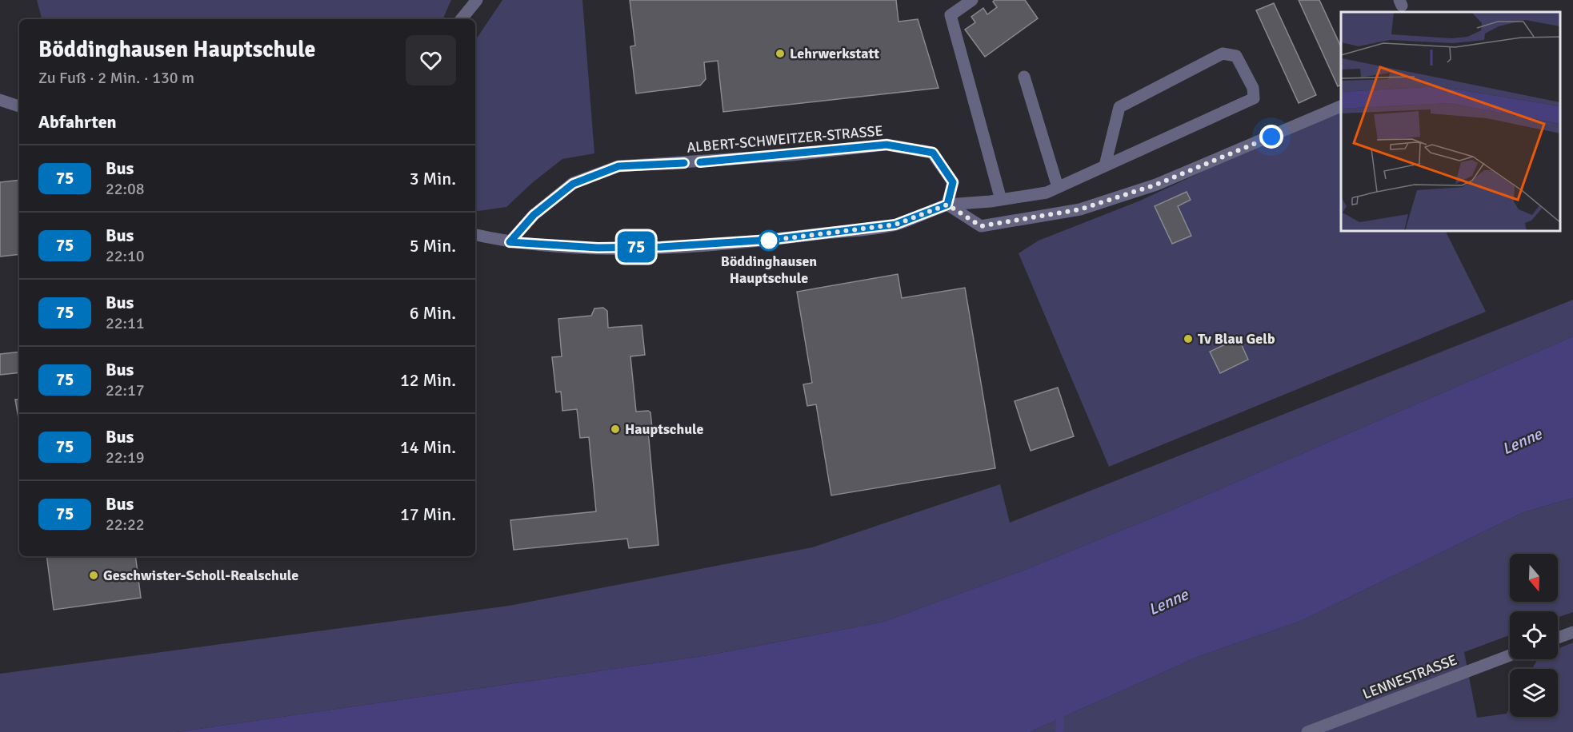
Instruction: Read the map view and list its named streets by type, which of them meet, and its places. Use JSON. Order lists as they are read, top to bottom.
{
  "streets": {
    "street": ["ALBERT-SCHWEITZER-STRASSE", "LENNESTRASSE"]
  },
  "water": ["Lenne"],
  "places": [
    "Lehrwerkstatt",
    "Böddinghausen Hauptschule",
    "Tv Blau Gelb",
    "Hauptschule",
    "Geschwister-Scholl-Realschule"
  ],
  "lines": ["bus line 75"],
  "north": "bottom",
  "page": {
    "on_map": "75",
    "heading": [
      ["Böddinghausen Hauptschule", "Zu Fuß · 2 Min. · 130 m"],
      "Abfahrten"
    ],
    "list": [
      {
        "mark": "75",
        "name": "Bus",
        "note": "22:08",
        "value": "3 Min."
      },
      {
        "mark": "75",
        "name": "Bus",
        "note": "22:10",
        "value": "5 Min."
      },
      {
        "mark": "75",
        "name": "Bus",
        "note": "22:11",
        "value": "6 Min."
      },
      {
        "mark": "75",
        "name": "Bus",
        "note": "22:17",
        "value": "12 Min."
      },
      {
        "mark": "75",
        "name": "Bus",
        "note": "22:19",
        "value": "14 Min."
      },
      {
        "mark": "75",
        "name": "Bus",
        "note": "22:22",
        "value": "17 Min."
      }
    ]
  }
}
